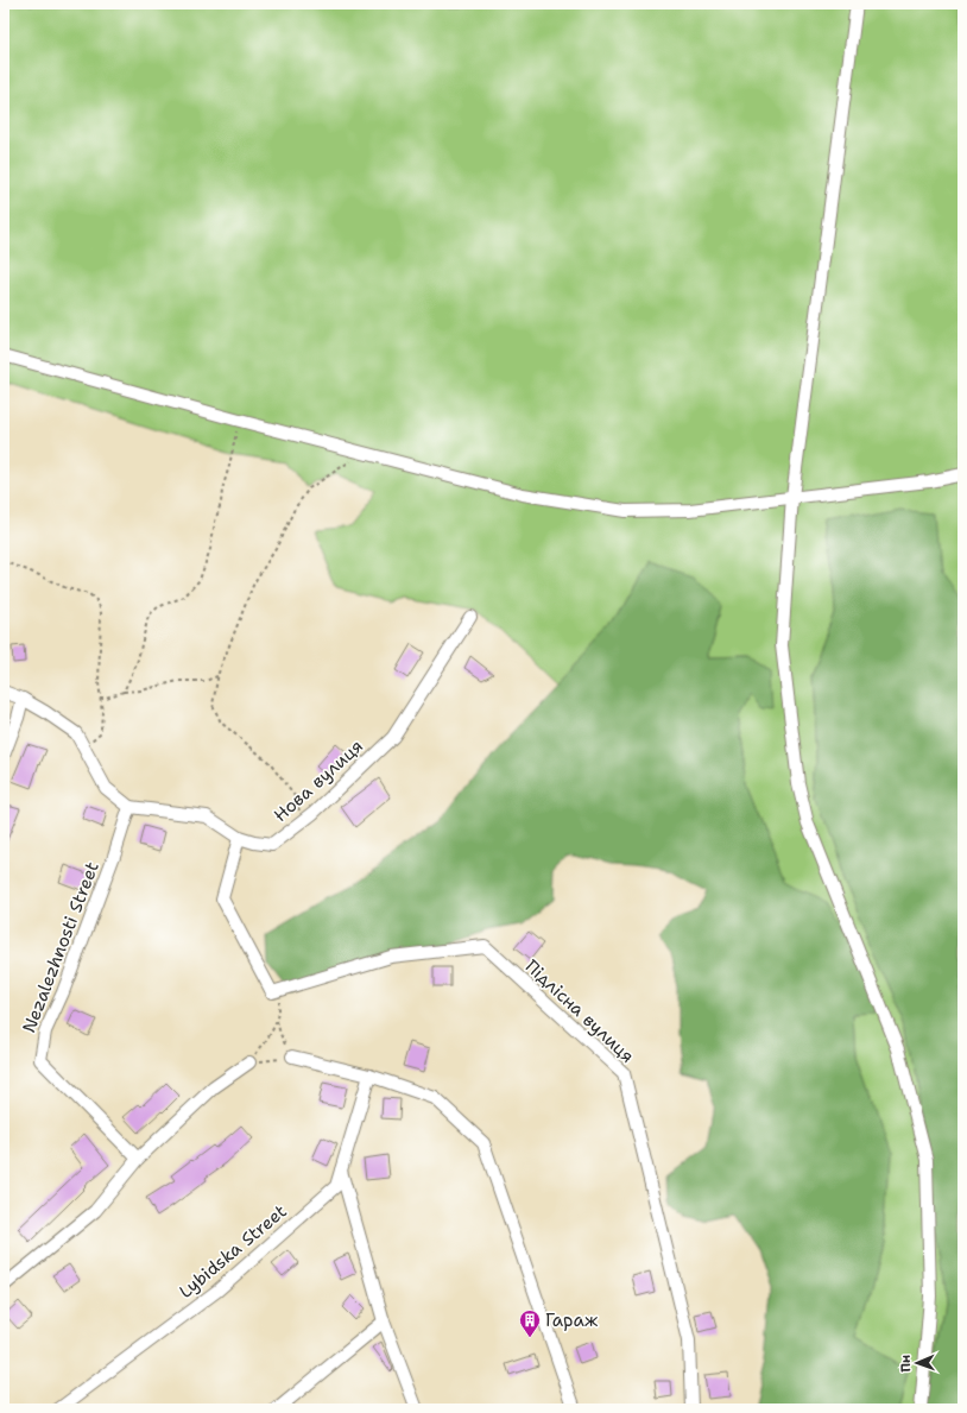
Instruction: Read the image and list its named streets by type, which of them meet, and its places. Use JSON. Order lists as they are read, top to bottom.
{
  "streets": {
    "street": [
      "Нова вулиця",
      "Nezalezhnosti Street",
      "Підлісна вулиця",
      "Lybidska Street"
    ]
  },
  "crossings": [
    ["Нова вулиця", "Nezalezhnosti Street"]
  ],
  "places": {
    "building": ["Гараж"]
  },
  "north": "left"
}
